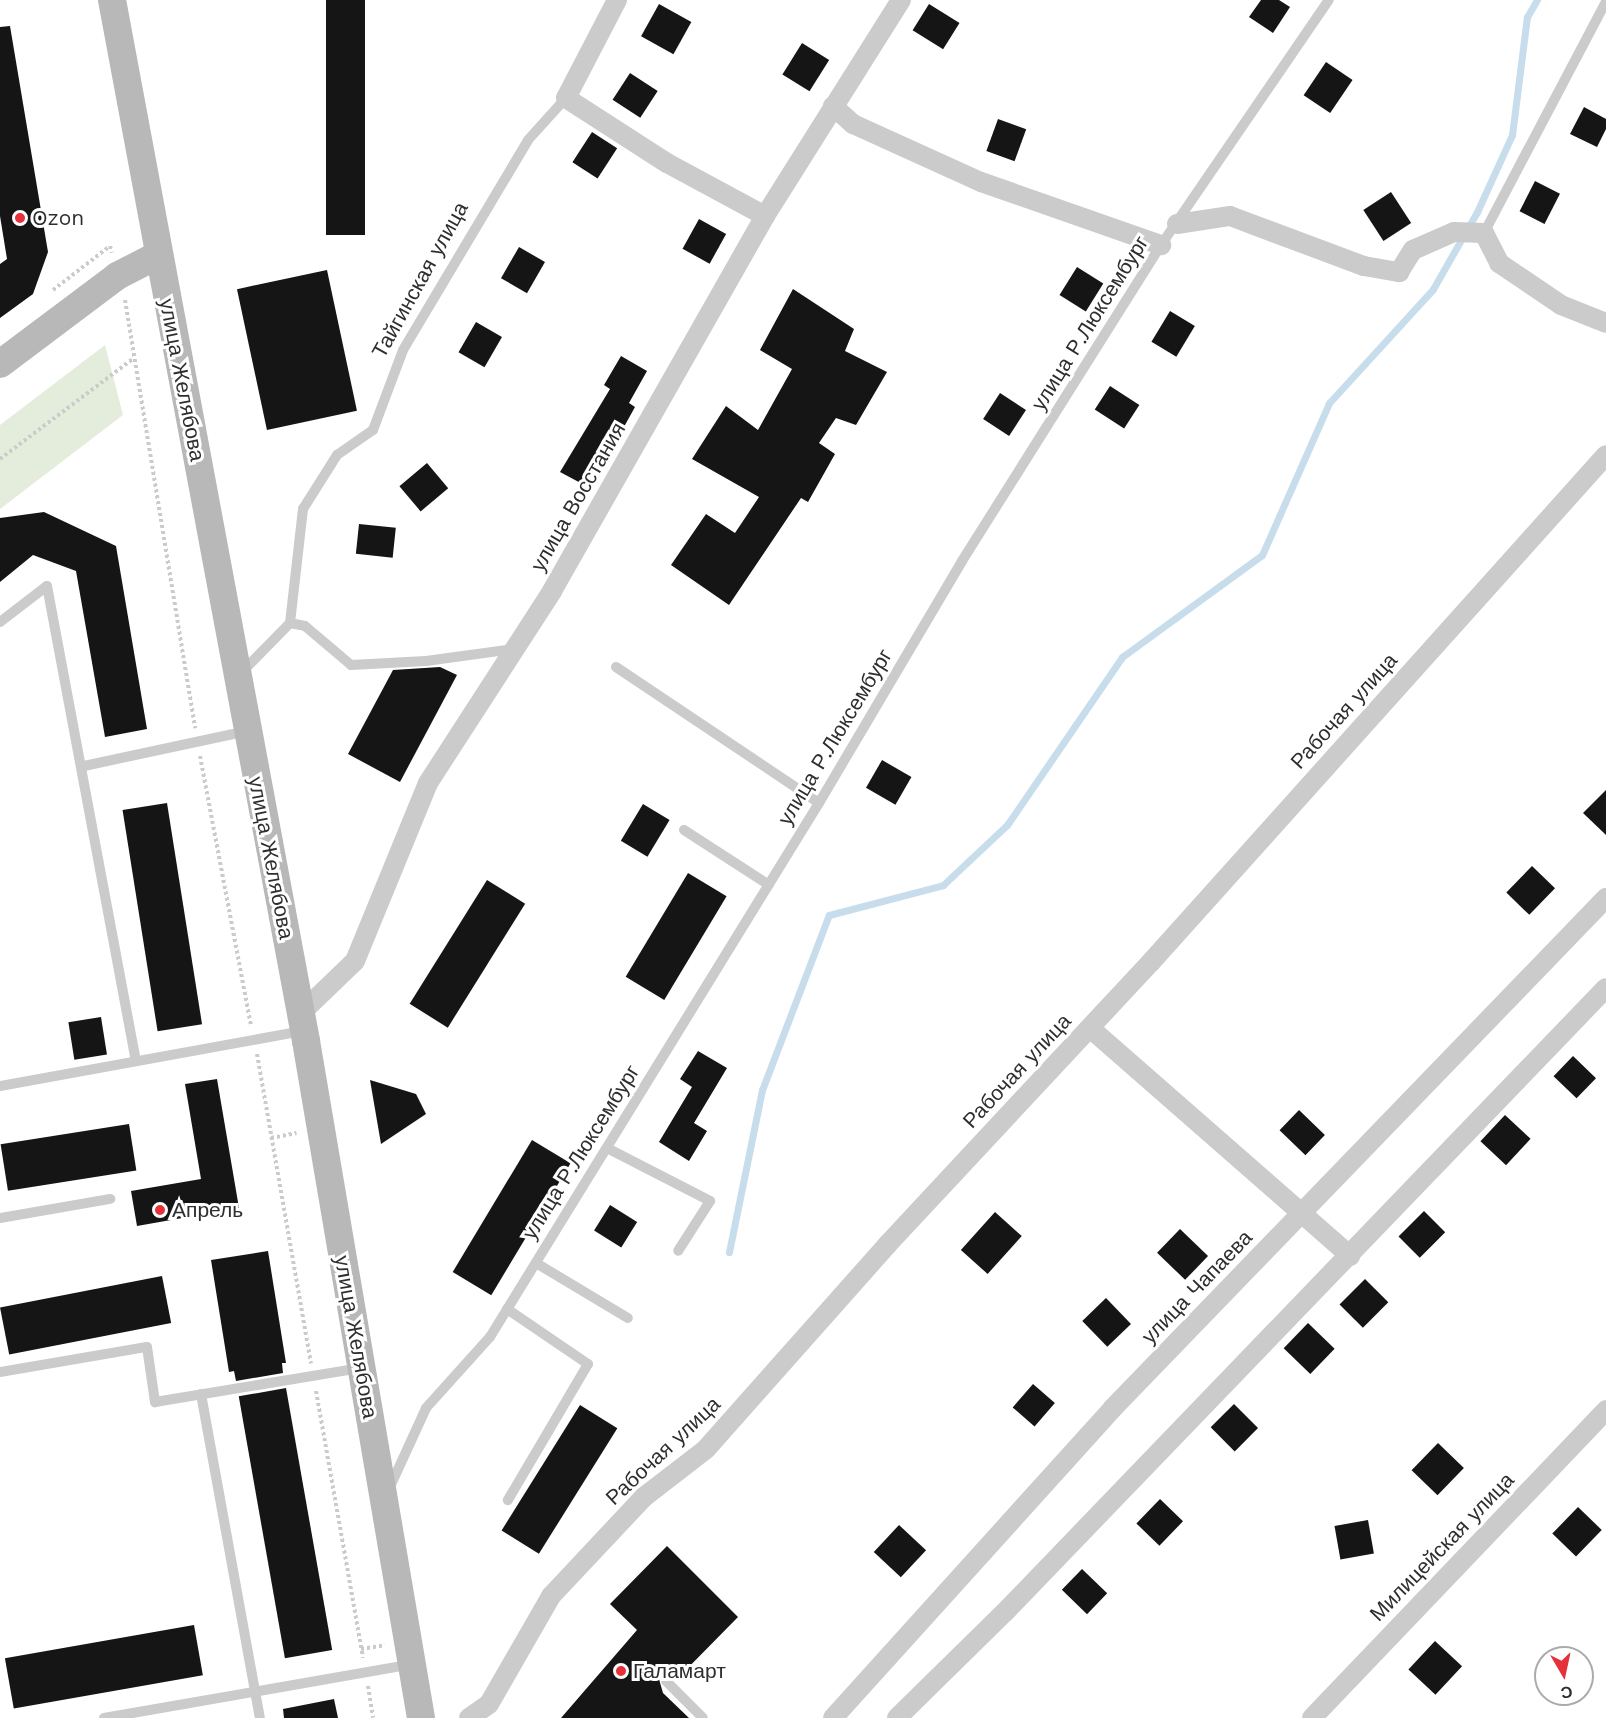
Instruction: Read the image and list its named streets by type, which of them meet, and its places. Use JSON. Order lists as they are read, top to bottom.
{
  "streets": {
    "street": [
      "Тайгинская улица",
      "улица Желябова",
      "улица Восстания",
      "Рабочая улица",
      "улица Чапаева",
      "Милицейская улица"
    ],
    "lane": ["улица Р.Люксембург"]
  },
  "crossings": [
    ["улица Р.Люксембург", "улица Желябова"],
    ["улица Желябова", "улица Восстания"]
  ],
  "places": ["Ozon", "Апрель", "Галамарт"],
  "north": "bottom"
}
